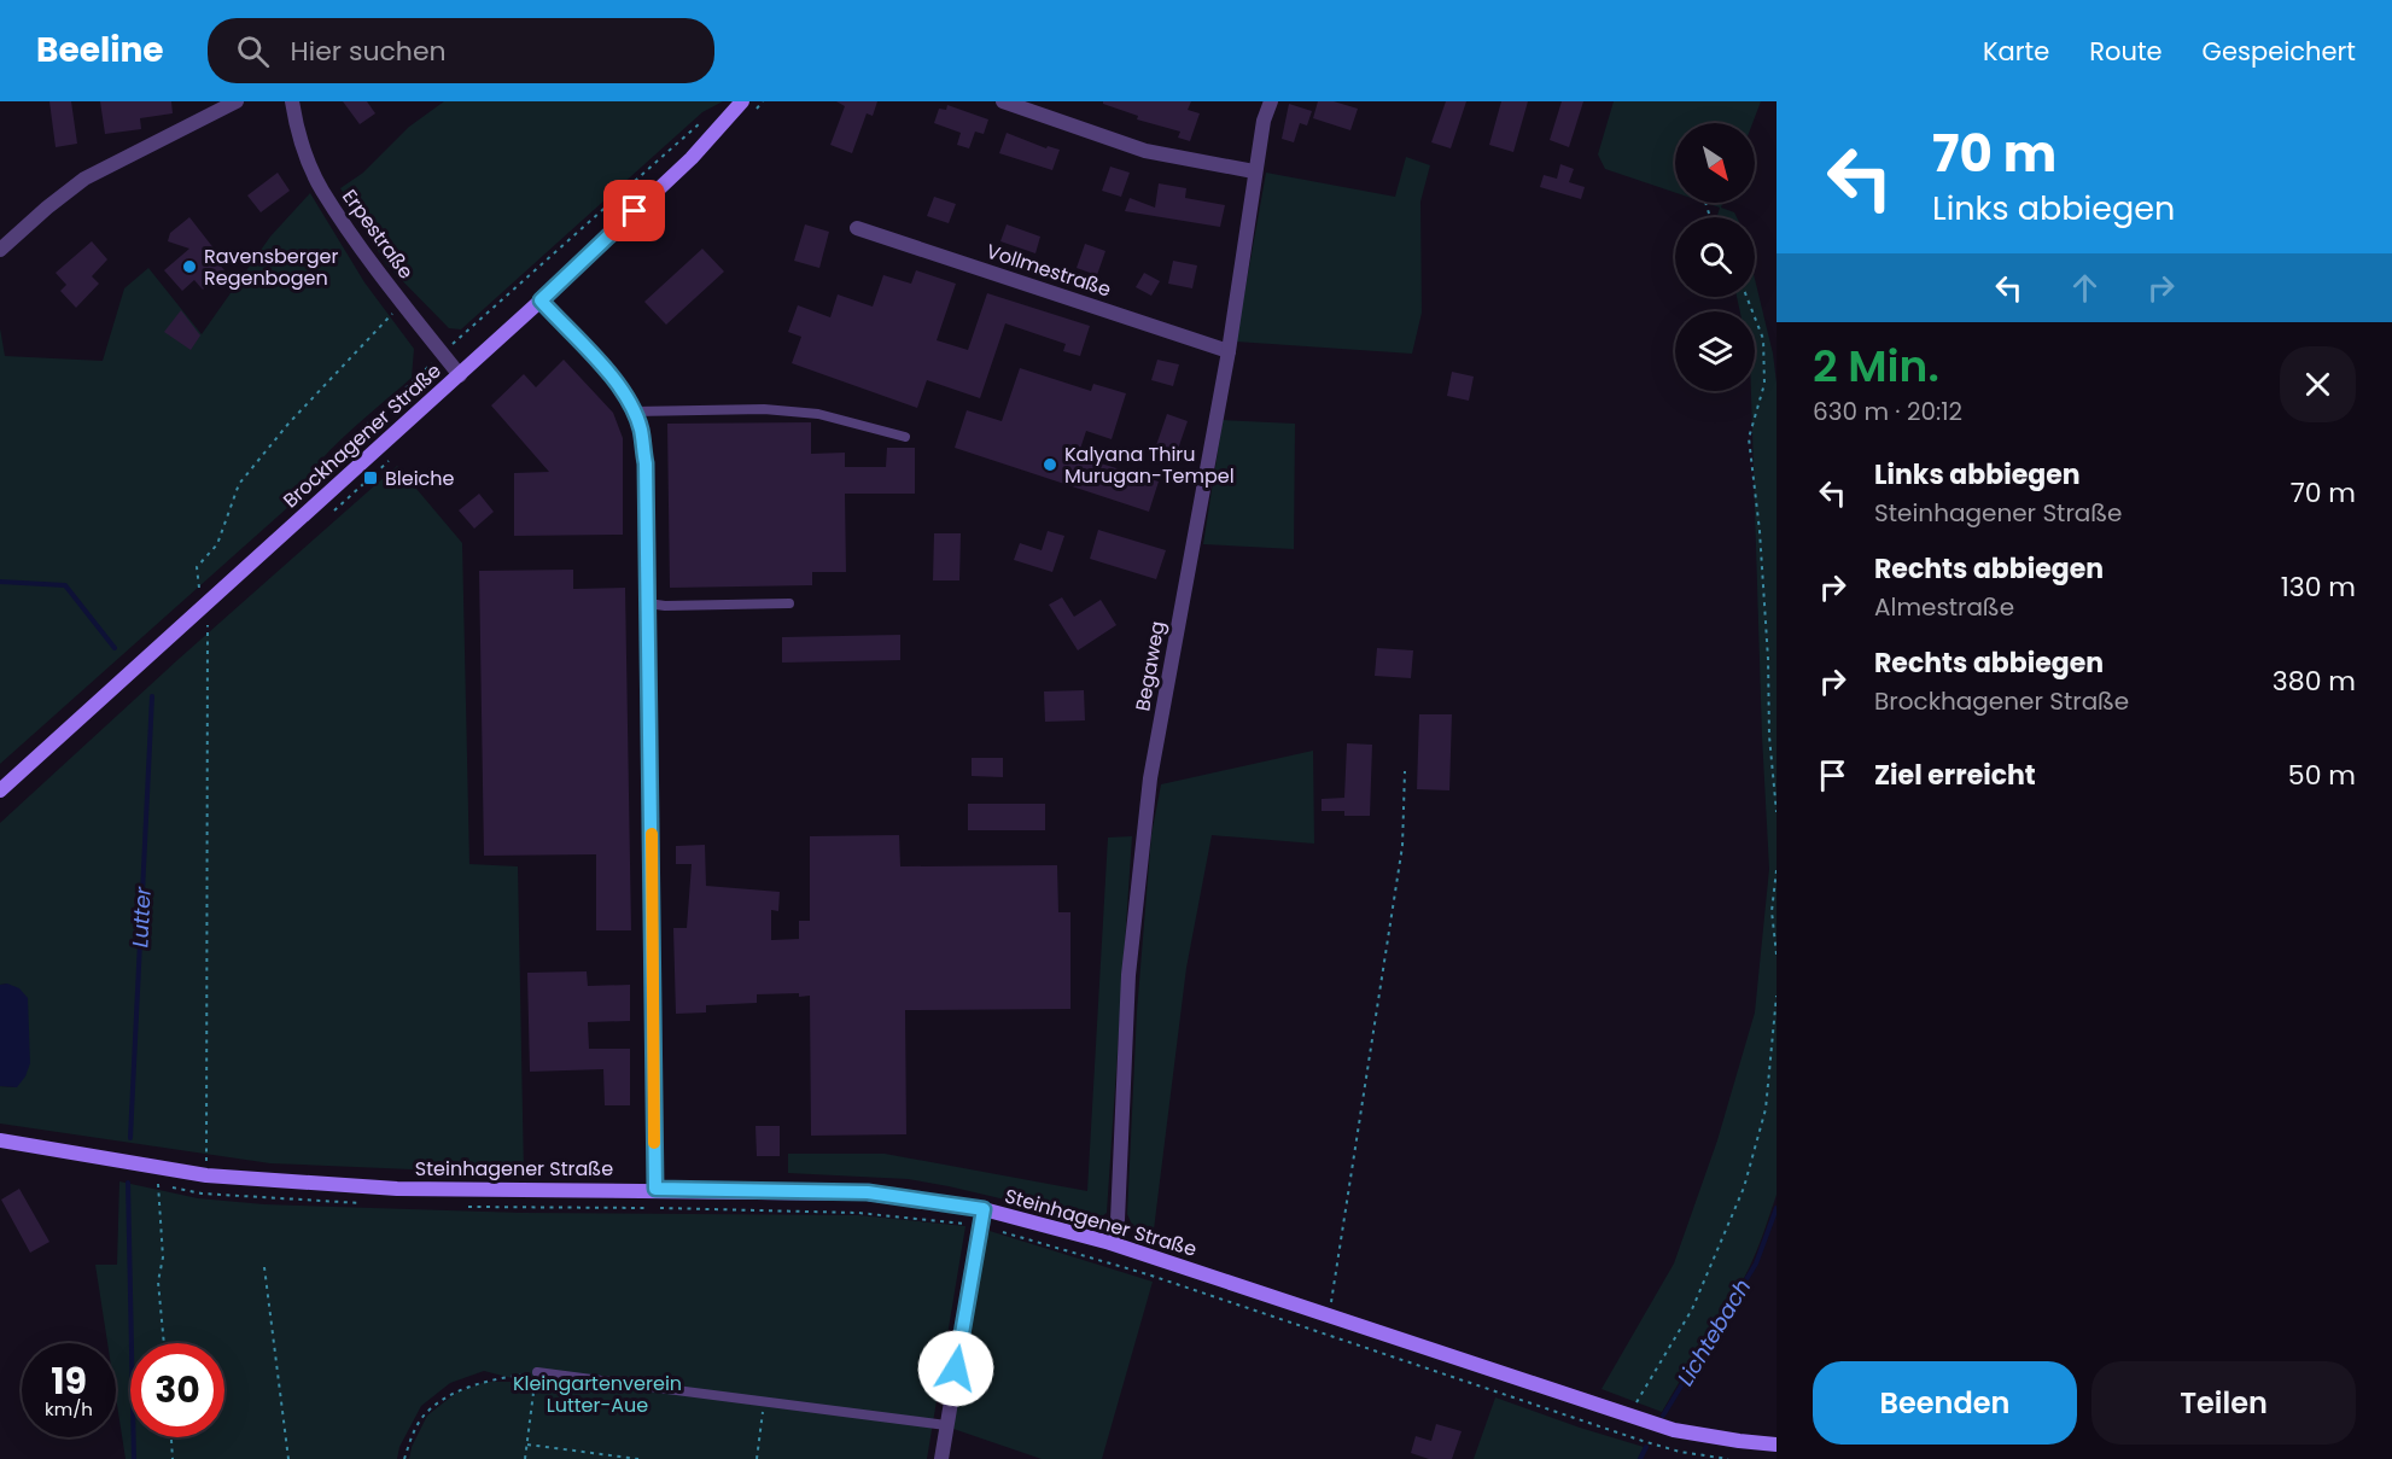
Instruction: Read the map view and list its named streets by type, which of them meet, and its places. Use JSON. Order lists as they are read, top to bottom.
{
  "streets": {
    "main road": ["Brockhagener Straße", "Steinhagener Straße"],
    "street": ["Erpestraße", "Vollmestraße", "Begaweg"]
  },
  "crossings": [
    ["Erpestraße", "Brockhagener Straße"],
    ["Vollmestraße", "Begaweg"],
    ["Begaweg", "Steinhagener Straße"]
  ],
  "water": ["Lutter", "Lichtebach"],
  "parks": ["Kleingartenverein Lutter-Aue"],
  "places": {
    "other": ["Ravensberger Regenbogen", "Kalyana Thiru Murugan-Tempel"],
    "transit": ["Bleiche"]
  },
  "north": "bottom right",
  "page": {
    "header": "Beeline",
    "search": "Hier suchen",
    "nav": ["Karte", "Route", "Gespeichert"],
    "turn": ["70 m", "Links abbiegen"],
    "heading": ["2 Min.", "630 m · 20:12"],
    "list": [
      {
        "name": "Links abbiegen",
        "note": "Steinhagener Straße",
        "value": "70 m"
      },
      {
        "name": "Rechts abbiegen",
        "note": "Almestraße",
        "value": "130 m"
      },
      {
        "name": "Rechts abbiegen",
        "note": "Brockhagener Straße",
        "value": "380 m"
      },
      {
        "name": "Ziel erreicht",
        "value": "50 m"
      }
    ],
    "speed": "19 km/h",
    "limit": "30",
    "buttons": ["Beenden", "Teilen"]
  }
}
